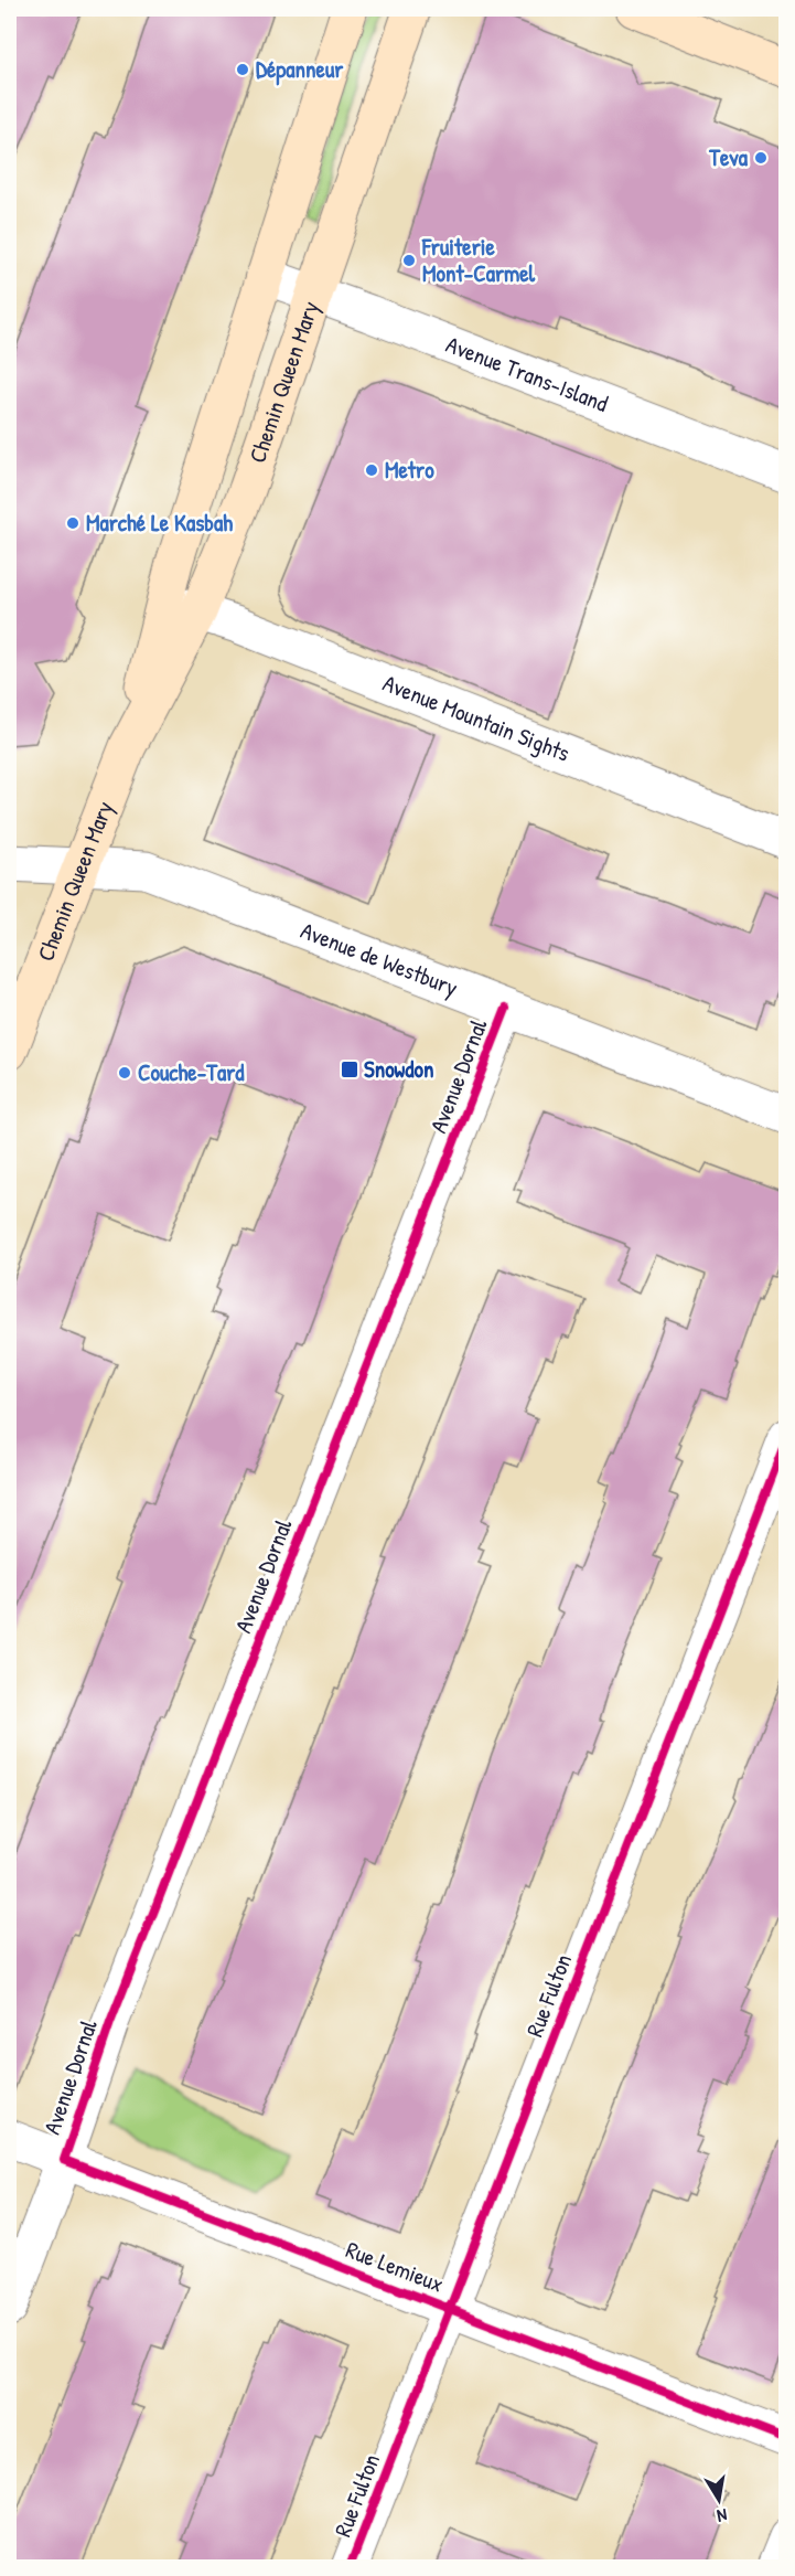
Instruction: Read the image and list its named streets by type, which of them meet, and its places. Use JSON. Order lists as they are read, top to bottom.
{
  "streets": {
    "street": [
      "Avenue Trans-Island",
      "Chemin Queen Mary",
      "Avenue Mountain Sights",
      "Avenue de Westbury",
      "Avenue Dornal",
      "Rue Fulton",
      "Rue Lemieux"
    ]
  },
  "crossings": [
    ["Avenue Trans-Island", "Chemin Queen Mary"],
    ["Chemin Queen Mary", "Avenue Mountain Sights"],
    ["Chemin Queen Mary", "Avenue de Westbury"],
    ["Avenue de Westbury", "Avenue Dornal"],
    ["Avenue Dornal", "Rue Lemieux"],
    ["Rue Fulton", "Rue Lemieux"]
  ],
  "places": {
    "other": [
      "Dépanneur",
      "Teva",
      "Fruiterie Mont-Carmel",
      "Metro",
      "Marché Le Kasbah",
      "Couche-Tard"
    ],
    "transit": ["Snowdon"]
  },
  "north": "bottom"
}
